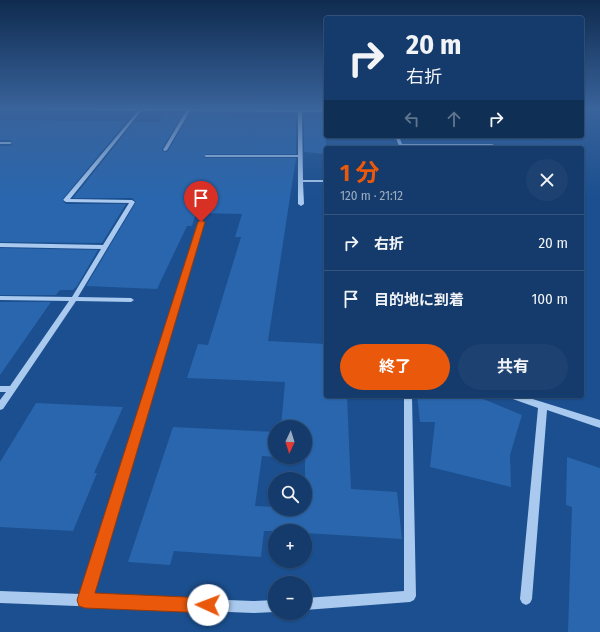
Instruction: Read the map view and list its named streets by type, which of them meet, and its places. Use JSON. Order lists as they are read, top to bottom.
{
  "north": "bottom",
  "page": {
    "turn": ["20 m", "右折"],
    "heading": ["1 分", "120 m · 21:12"],
    "list": [
      {
        "name": "右折",
        "value": "20 m"
      },
      {
        "name": "目的地に到着",
        "value": "100 m"
      }
    ],
    "buttons": ["終了", "共有"],
    "map_buttons": ["+", "−"]
  }
}
